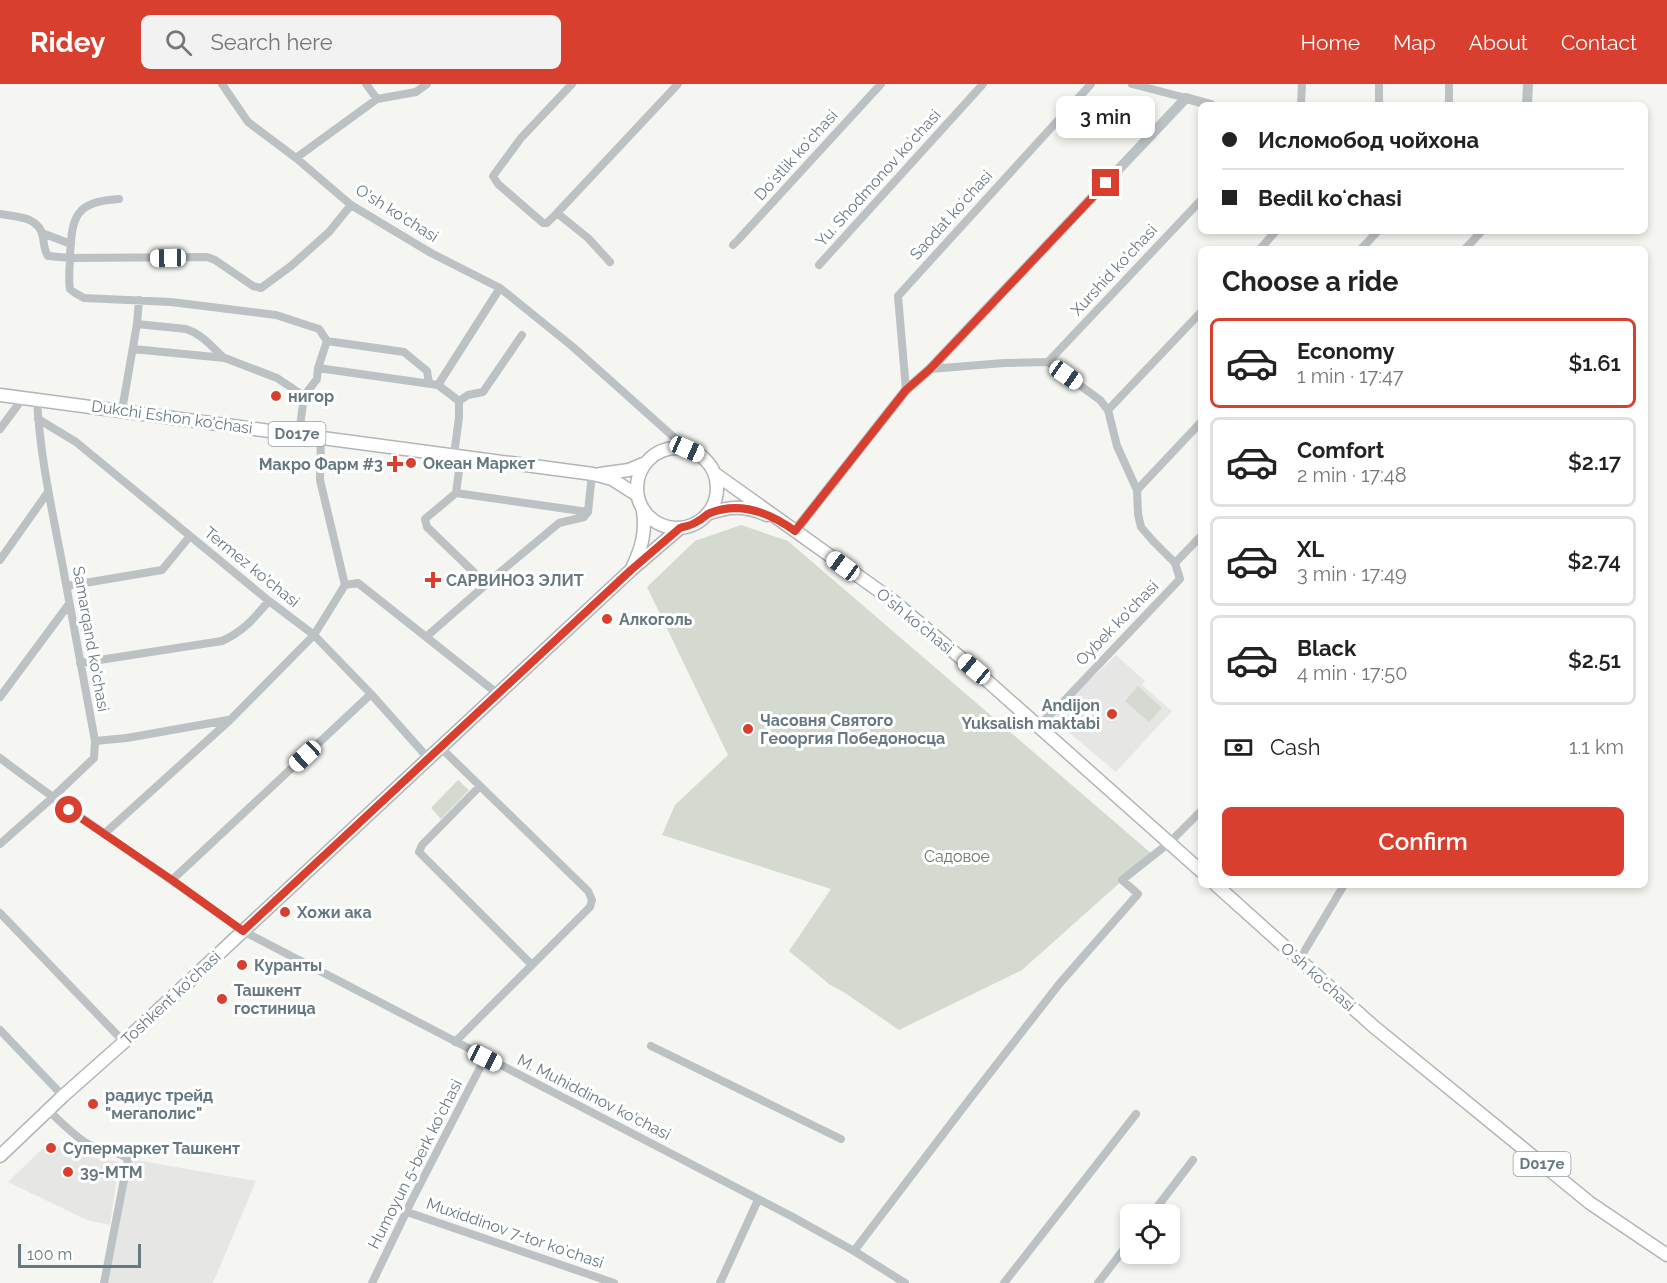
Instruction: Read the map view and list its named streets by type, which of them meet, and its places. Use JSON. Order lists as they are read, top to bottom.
{
  "streets": {
    "main road": [
      "Dukchi Eshon ko'chasi",
      "D017e",
      "Oʻsh koʻchasi",
      "Toshkent ko'chasi"
    ],
    "street": [
      "Doʻstlik koʻchasi",
      "Yu. Shodmonov koʻchasi",
      "O'sh ko'chasi",
      "Saodat koʻchasi",
      "Xurshid ko'chasi",
      "Termez ko'chasi",
      "Oybek ko'chasi",
      "Samarqand ko‘chasi",
      "M. Muhiddinov ko'chasi",
      "Humoyun 5-berk koʻchasi",
      "Muxiddinov 7-tor koʻchasi"
    ]
  },
  "crossings": [
    ["O'sh ko'chasi", "D017e"],
    ["O'sh ko'chasi", "Toshkent ko'chasi"],
    ["Dukchi Eshon ko'chasi", "D017e"],
    ["Dukchi Eshon ko'chasi", "Samarqand ko‘chasi"],
    ["D017e", "Toshkent ko'chasi"],
    ["Termez ko'chasi", "Samarqand ko‘chasi"],
    ["Termez ko'chasi", "Toshkent ko'chasi"],
    ["Oʻsh koʻchasi", "Oybek ko'chasi"],
    ["Toshkent ko'chasi", "M. Muhiddinov ko'chasi"],
    ["M. Muhiddinov ko'chasi", "Humoyun 5-berk koʻchasi"],
    ["Humoyun 5-berk koʻchasi", "Muxiddinov 7-tor koʻchasi"]
  ],
  "parks": ["Садовое"],
  "places": {
    "other": [
      "нигор",
      "Океан Маркет",
      "Алкоголь",
      "Andijon Yuksalish maktabi",
      "Часовня Святого Геооргия Победоносца",
      "Хожи ака",
      "Куранты",
      "Ташкент гостиница",
      "радиус трейд \"мегаполис\"",
      "Супермаркет Ташкент",
      "39-MTM"
    ],
    "health": ["Макро Фарм #3", "САРВИНОЗ ЭЛИТ"]
  },
  "scale_bar": "100 m",
  "page": {
    "header": "Ridey",
    "search": "Search here",
    "nav": [
      "Home",
      "Map",
      "About",
      "Contact"
    ],
    "bubble": "3 min",
    "banner": ["Исломобод чойхона", "Bedil koʻchasi"],
    "heading": "Choose a ride",
    "list": [
      {
        "name": "Economy",
        "note": "1 min · 17:47",
        "value": "$1.61"
      },
      {
        "name": "Comfort",
        "note": "2 min · 17:48",
        "value": "$2.17"
      },
      {
        "name": "XL",
        "note": "3 min · 17:49",
        "value": "$2.74"
      },
      {
        "name": "Black",
        "note": "4 min · 17:50",
        "value": "$2.51"
      }
    ],
    "pay": ["Cash", "1.1 km"],
    "buttons": "Confirm",
    "scale": "100 m"
  }
}
